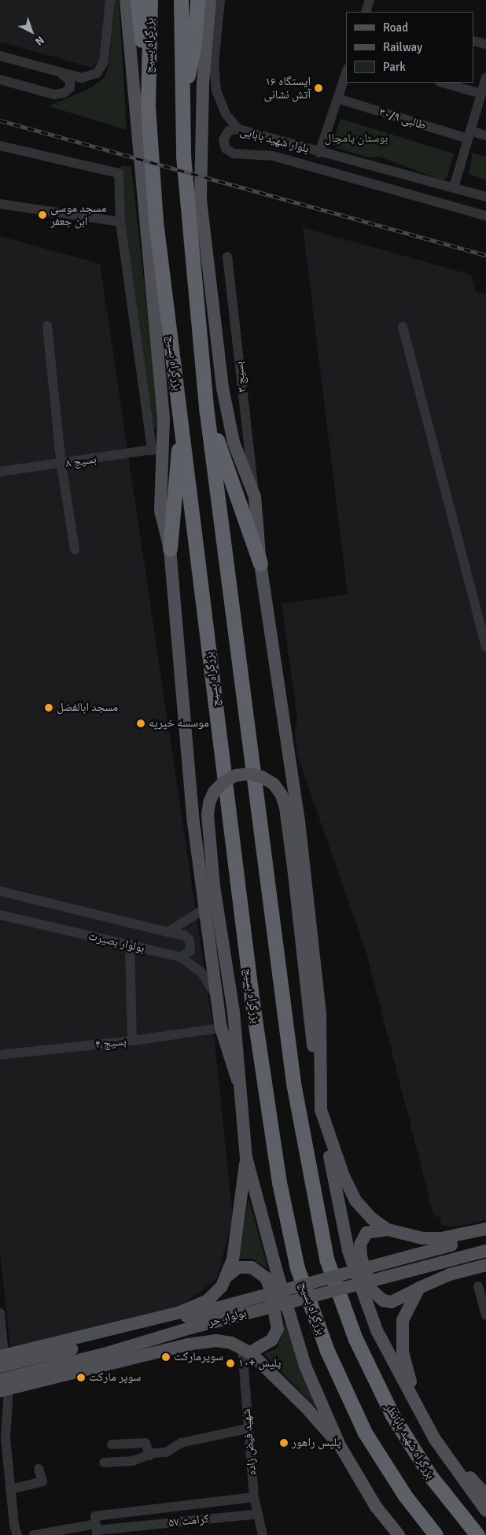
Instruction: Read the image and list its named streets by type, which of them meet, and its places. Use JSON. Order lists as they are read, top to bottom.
{
  "streets": {
    "highway": ["بزرگراه بسیج", "بزرگراه شهید بابانظر"],
    "main road": ["بولوار حر"],
    "street": [
      "طالبی ۳۰/۹",
      "بلوار شهید بابایی",
      "بسیج ۳",
      "بسیج ۸",
      "بولوار بصیرت",
      "بسیج ۴",
      "شهید فیض زاده",
      "کرامت ۵۷"
    ]
  },
  "crossings": [
    ["شهید فیض زاده", "کرامت ۵۷"]
  ],
  "parks": ["بوستان پامچال"],
  "places": [
    "ایستگاه ۱۶ آتش نشانی",
    "مسجد موسی ابن جعفر",
    "مسجد ابالفضل",
    "موسسه خیریه",
    "سوپرمارکت",
    "پلیس +۱۰",
    "سوپر مارکت",
    "پلیس راهور"
  ],
  "legend": ["Road", "Railway", "Park"],
  "north": "bottom right"
}
